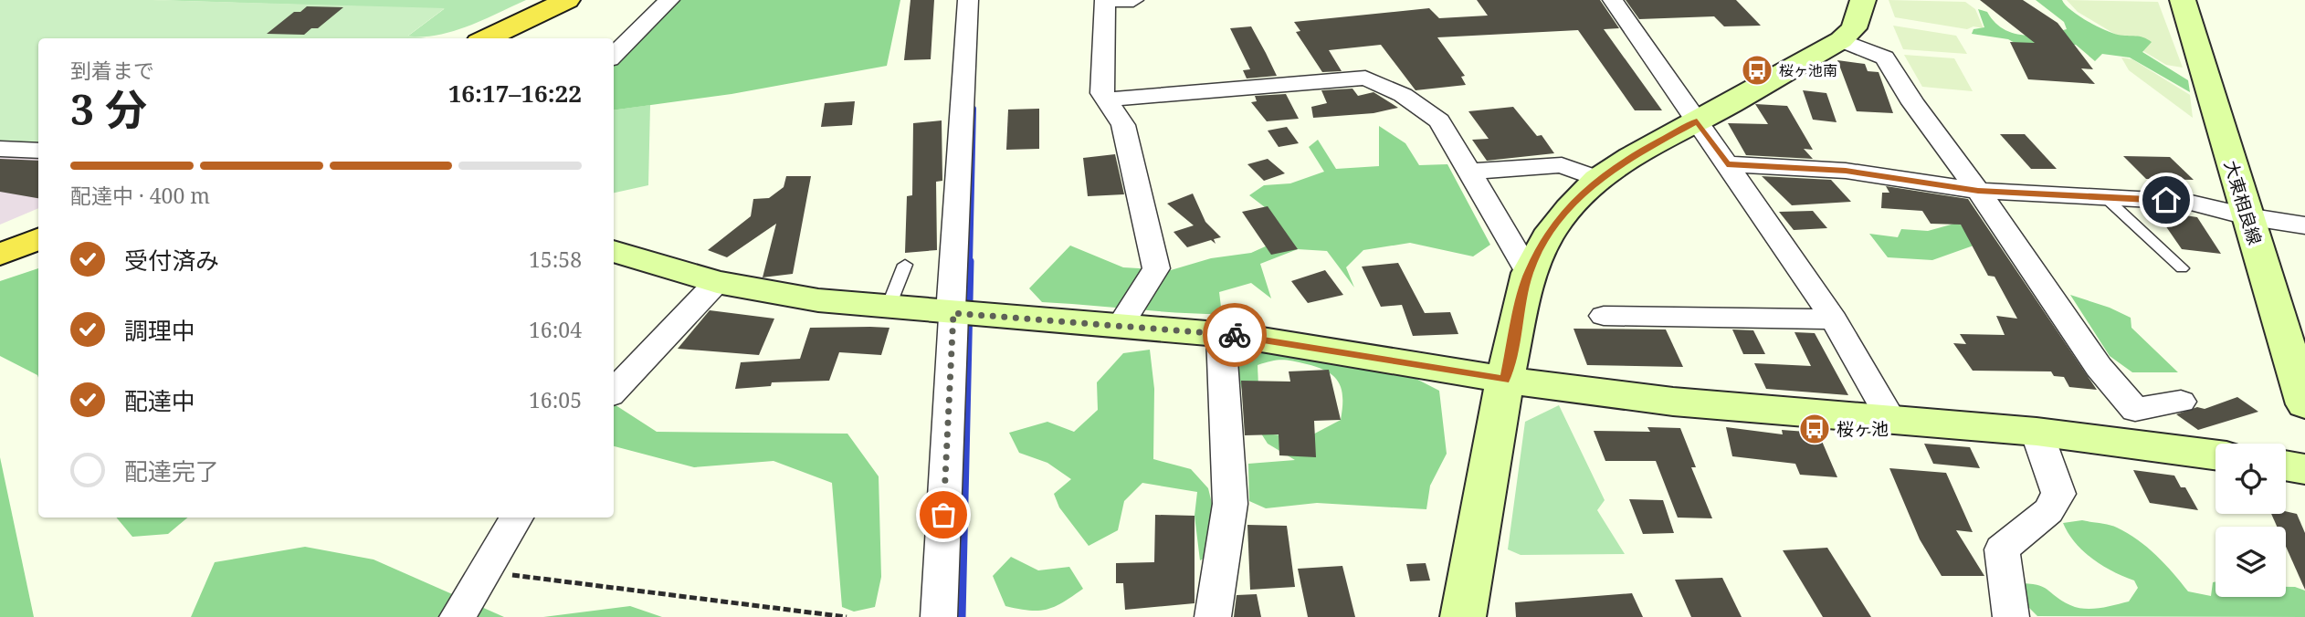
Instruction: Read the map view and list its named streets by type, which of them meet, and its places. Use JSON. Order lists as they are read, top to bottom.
{
  "streets": {
    "street": ["大東相良線"]
  },
  "places": {
    "bus stop": ["桜ヶ池南", "桜ヶ池"]
  },
  "page": {
    "heading": ["3 分", "到着まで", "16:17–16:22"],
    "bar": "配達中 · 400 m",
    "list": [
      ["受付済み", "15:58"],
      ["調理中", "16:04"],
      ["配達中", "16:05"],
      "配達完了"
    ]
  }
}
